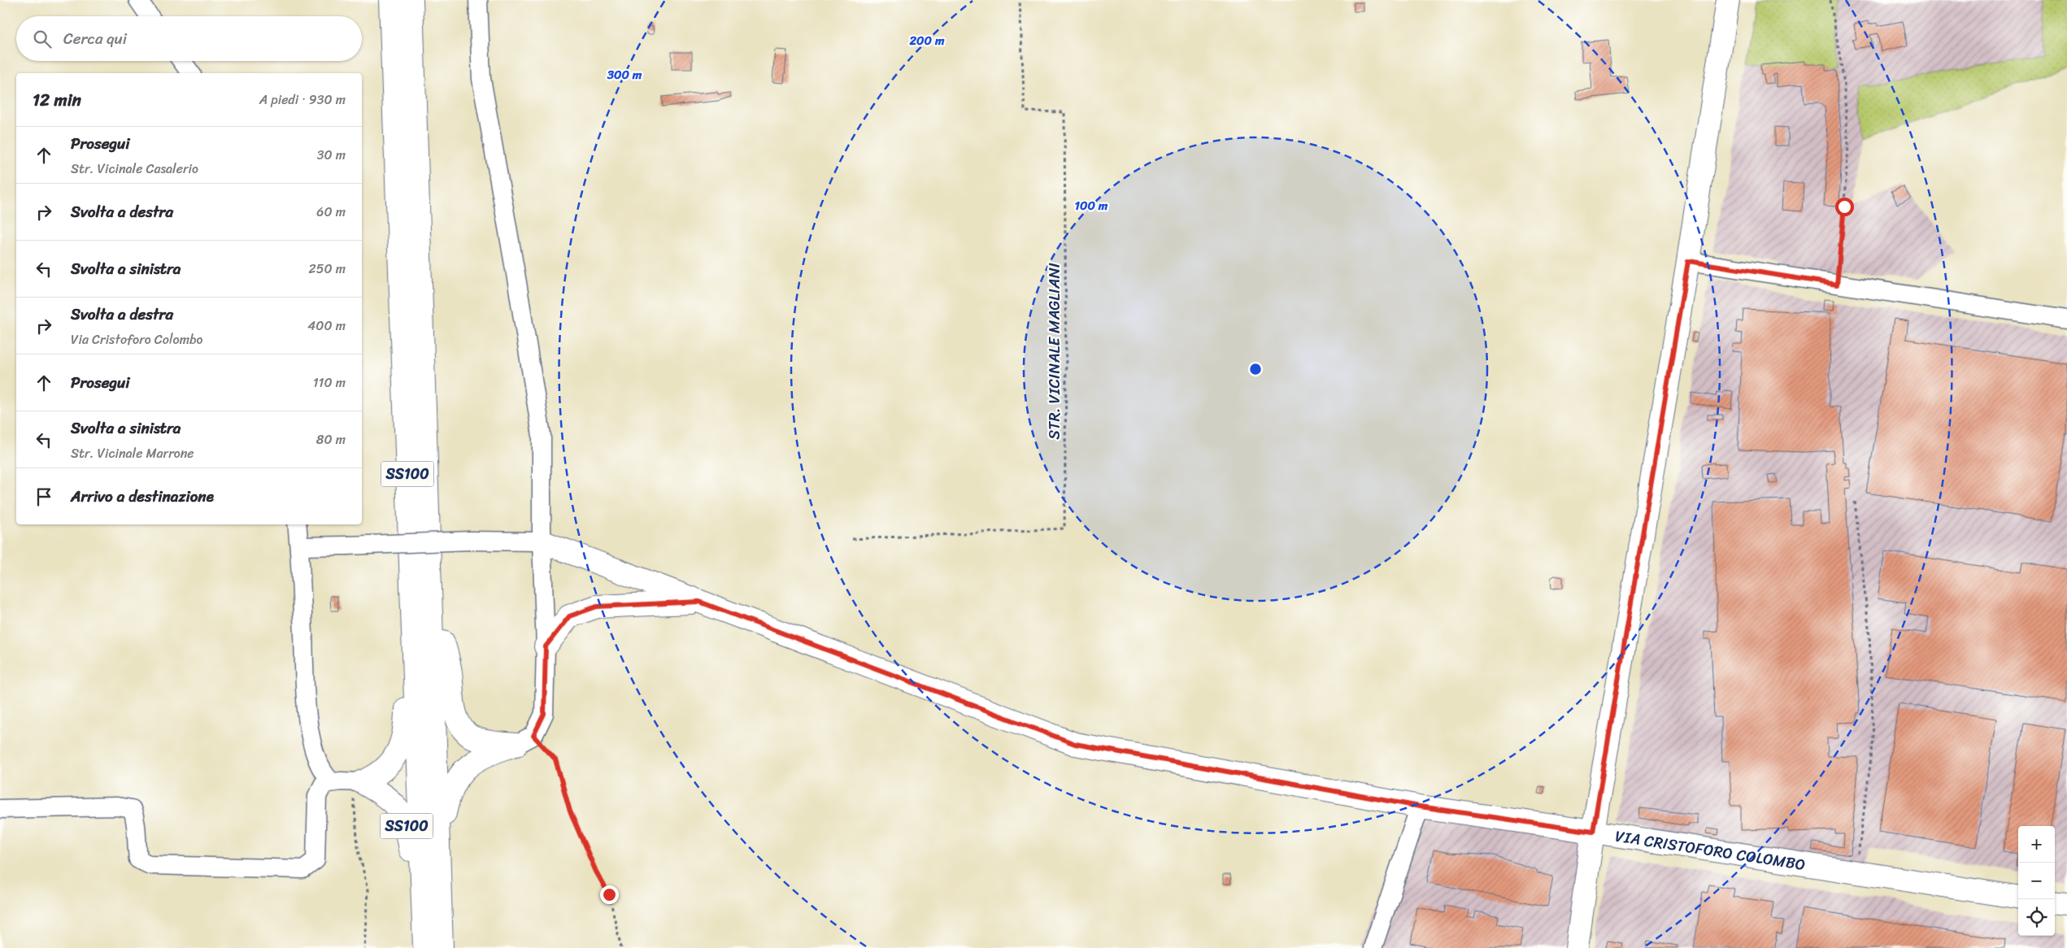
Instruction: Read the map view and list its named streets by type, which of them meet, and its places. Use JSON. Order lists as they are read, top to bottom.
{
  "streets": {
    "main road": ["SS100", "VIA CRISTOFORO COLOMBO"],
    "path": ["STR. VICINALE MAGLIANI"]
  },
  "page": {
    "search": "Cerca qui",
    "heading": ["12 min", "A piedi · 930 m"],
    "list": [
      ["Prosegui", "Str. Vicinale Casalerio", "30 m"],
      ["Svolta a destra", "60 m"],
      ["Svolta a sinistra", "250 m"],
      ["Svolta a destra", "Via Cristoforo Colombo", "400 m"],
      ["Prosegui", "110 m"],
      ["Svolta a sinistra", "Str. Vicinale Marrone", "80 m"],
      "Arrivo a destinazione"
    ],
    "map_buttons": ["+", "−"]
  },
  "rings": ["200 m", "300 m", "100 m"]
}
